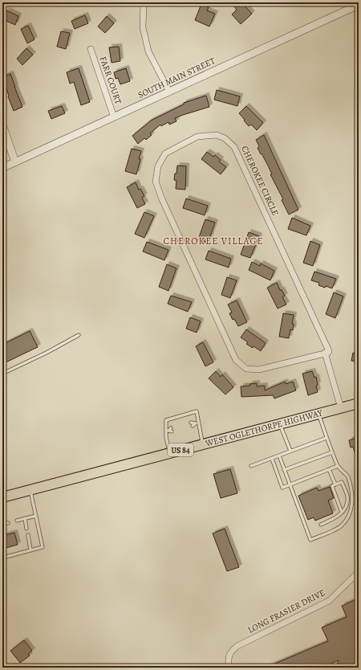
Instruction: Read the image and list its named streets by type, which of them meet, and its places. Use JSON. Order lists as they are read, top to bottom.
{
  "streets": {
    "highway": ["WEST OGLETHORPE HIGHWAY", "US 84"],
    "street": [
      "SOUTH MAIN STREET",
      "FARR COURT",
      "CHEROKEE CIRCLE",
      "LONG FRASIER DRIVE"
    ]
  },
  "crossings": [
    ["SOUTH MAIN STREET", "FARR COURT"],
    ["CHEROKEE CIRCLE", "WEST OGLETHORPE HIGHWAY"]
  ],
  "districts": ["CHEROKEE VILLAGE"]
}
